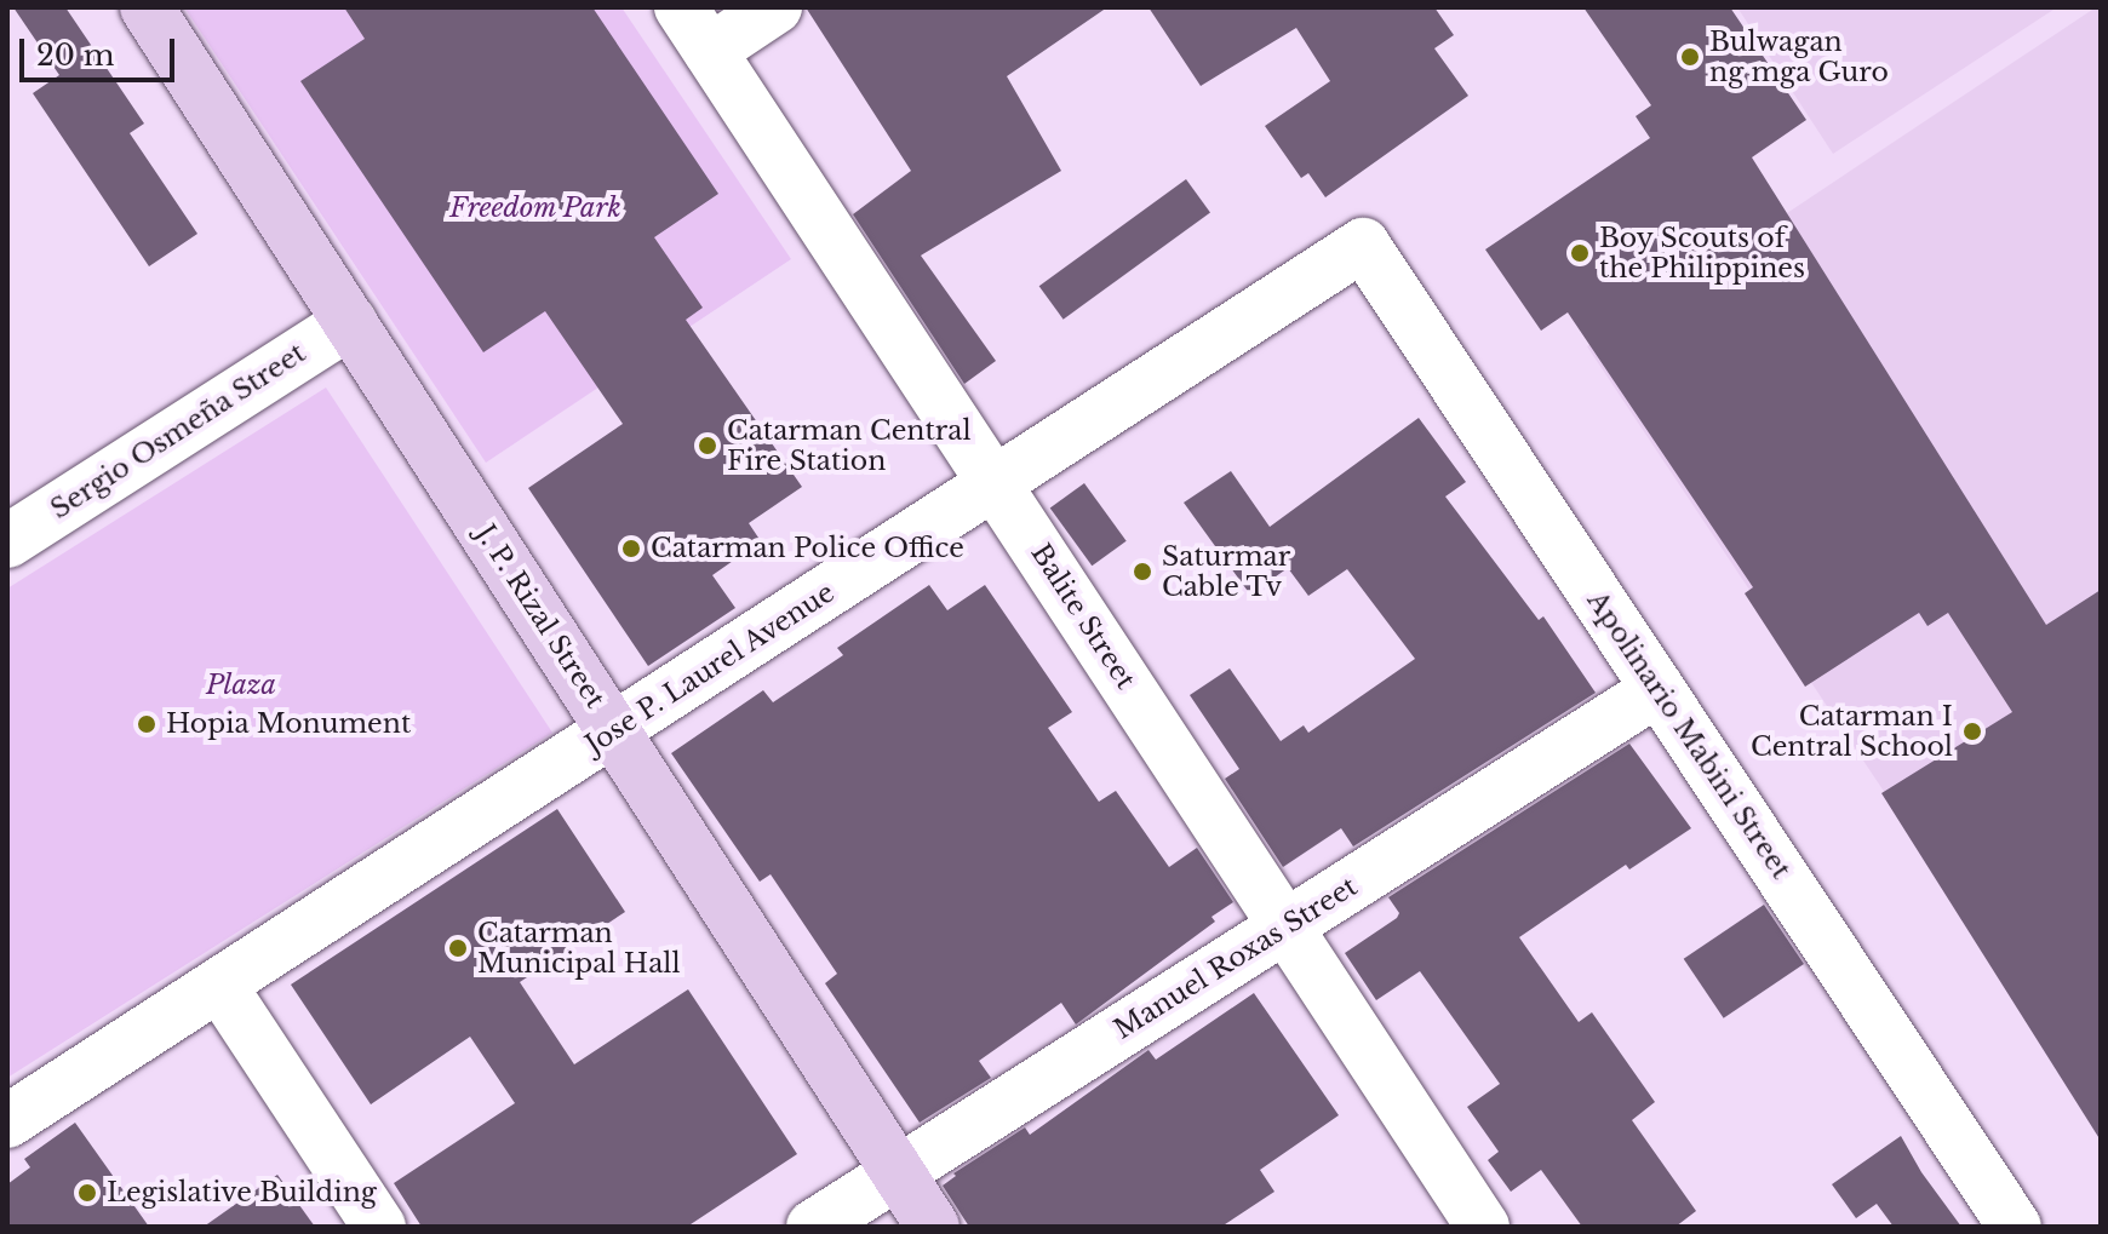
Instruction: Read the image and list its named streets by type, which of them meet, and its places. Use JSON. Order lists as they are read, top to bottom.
{
  "streets": {
    "main road": ["J. P. Rizal Street"],
    "street": [
      "Sergio Osmeña Street",
      "Balite Street",
      "Jose P. Laurel Avenue",
      "Apolinario Mabini Street",
      "Manuel Roxas Street"
    ]
  },
  "crossings": [
    ["Sergio Osmeña Street", "J. P. Rizal Street"],
    ["J. P. Rizal Street", "Jose P. Laurel Avenue"],
    ["J. P. Rizal Street", "Manuel Roxas Street"],
    ["Balite Street", "Jose P. Laurel Avenue"],
    ["Balite Street", "Manuel Roxas Street"],
    ["Jose P. Laurel Avenue", "Apolinario Mabini Street"],
    ["Apolinario Mabini Street", "Manuel Roxas Street"]
  ],
  "parks": ["Freedom Park", "Plaza"],
  "places": [
    "Bulwagan ng mga Guro",
    "Boy Scouts of the Philippines",
    "Catarman Central Fire Station",
    "Catarman Police Office",
    "Saturmar Cable Tv",
    "Hopia Monument",
    "Catarman I Central School",
    "Catarman Municipal Hall",
    "Legislative Building"
  ],
  "scale_bar": "20 m"
}
